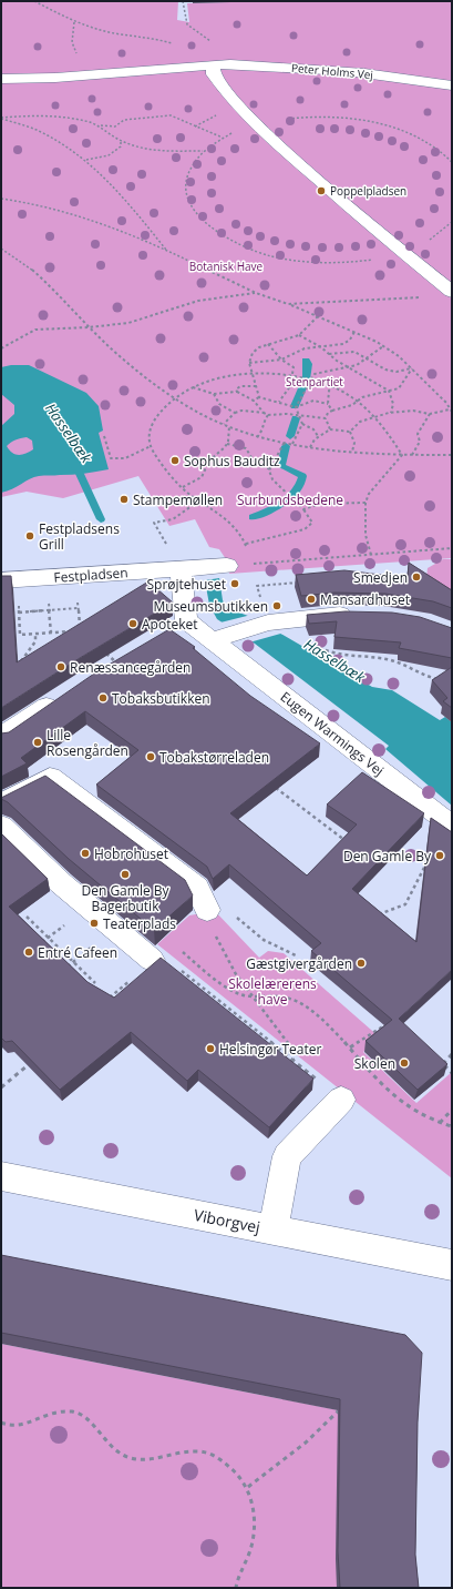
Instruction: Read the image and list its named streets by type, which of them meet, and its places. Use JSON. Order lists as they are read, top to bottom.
{
  "streets": {
    "street": [
      "Peter Holms Vej",
      "Festpladsen",
      "Eugen Warmings Vej",
      "Viborgvej"
    ]
  },
  "water": ["Hasselbæk"],
  "parks": [
    "Botanisk Have",
    "Stenpartiet",
    "Surbundsbedene",
    "Skolelærerens have"
  ],
  "places": [
    "Poppelpladsen",
    "Sophus Bauditz",
    "Stampemøllen",
    "Festpladsens Grill",
    "Smedjen",
    "Sprøjtehuset",
    "Mansardhuset",
    "Museumsbutikken",
    "Apoteket",
    "Renæssancegården",
    "Tobaksbutikken",
    "Lille Rosengården",
    "Tobakstørreladen",
    "Hobrohuset",
    "Den Gamle By",
    "Den Gamle By Bagerbutik",
    "Teaterplads",
    "Entré Cafeen",
    "Gæstgivergården",
    "Helsingør Teater",
    "Skolen"
  ]
}
